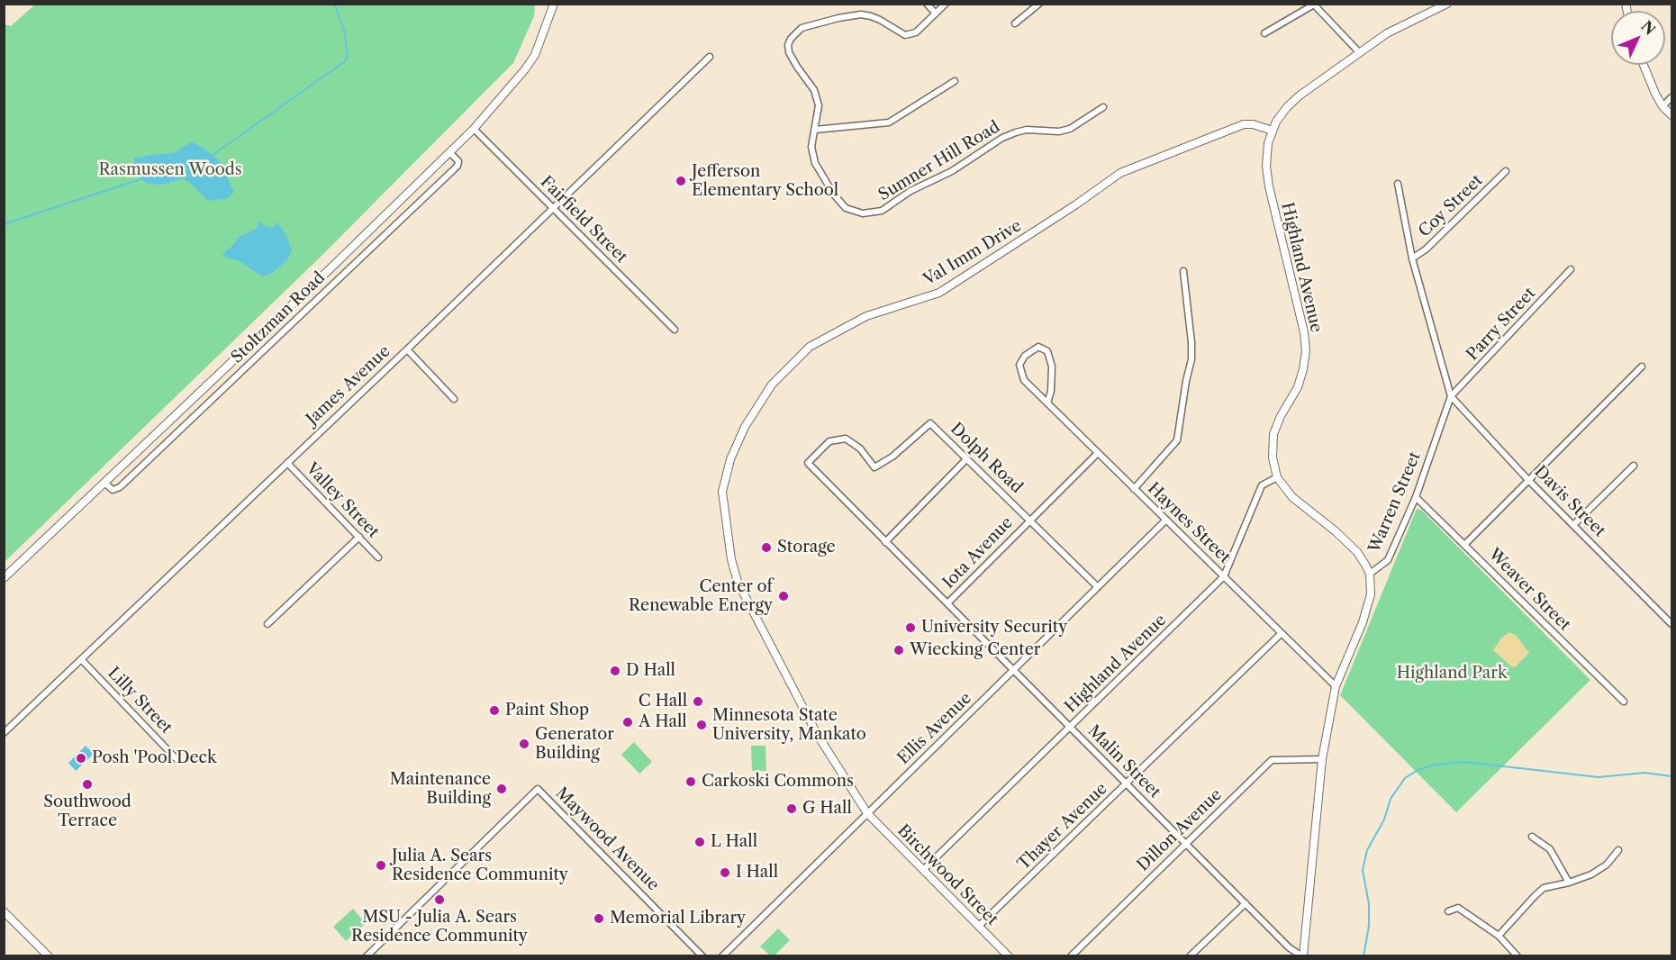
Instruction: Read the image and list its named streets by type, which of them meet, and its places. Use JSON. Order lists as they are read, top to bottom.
{
  "streets": {
    "street": [
      "Sumner Hill Road",
      "Coy Street",
      "Fairfield Street",
      "Val Imm Drive",
      "Highland Avenue",
      "Stoltzman Road",
      "Parry Street",
      "James Avenue",
      "Dolph Road",
      "Valley Street",
      "Davis Street",
      "Warren Street",
      "Haynes Street",
      "Iota Avenue",
      "Weaver Street",
      "Lilly Street",
      "Ellis Avenue",
      "Malin Street",
      "Thayer Avenue",
      "Dillon Avenue",
      "Maywood Avenue",
      "Birchwood Street"
    ]
  },
  "crossings": [
    ["Fairfield Street", "Stoltzman Road"],
    ["Fairfield Street", "James Avenue"],
    ["Val Imm Drive", "Highland Avenue"],
    ["Val Imm Drive", "Ellis Avenue"],
    ["Val Imm Drive", "Birchwood Street"],
    ["Highland Avenue", "Haynes Street"],
    ["Highland Avenue", "Malin Street"],
    ["Highland Avenue", "Birchwood Street"],
    ["Parry Street", "Davis Street"],
    ["Parry Street", "Warren Street"],
    ["James Avenue", "Valley Street"],
    ["James Avenue", "Lilly Street"],
    ["Dolph Road", "Iota Avenue"],
    ["Dolph Road", "Ellis Avenue"],
    ["Dolph Road", "Malin Street"],
    ["Davis Street", "Warren Street"],
    ["Warren Street", "Haynes Street"],
    ["Warren Street", "Weaver Street"],
    ["Warren Street", "Malin Street"],
    ["Warren Street", "Dillon Avenue"],
    ["Haynes Street", "Iota Avenue"],
    ["Haynes Street", "Ellis Avenue"],
    ["Haynes Street", "Thayer Avenue"],
    ["Iota Avenue", "Malin Street"],
    ["Ellis Avenue", "Malin Street"],
    ["Ellis Avenue", "Birchwood Street"],
    ["Malin Street", "Thayer Avenue"],
    ["Malin Street", "Dillon Avenue"],
    ["Thayer Avenue", "Birchwood Street"]
  ],
  "parks": ["Rasmussen Woods", "Highland Park"],
  "places": [
    "Jefferson Elementary School",
    "Storage",
    "Center of Renewable Energy",
    "University Security",
    "Wiecking Center",
    "D Hall",
    "C Hall",
    "Paint Shop",
    "A Hall",
    "Minnesota State University, Mankato",
    "Generator Building",
    "Posh 'Pool Deck",
    "Carkoski Commons",
    "Southwood Terrace",
    "Maintenance Building",
    "G Hall",
    "L Hall",
    "Julia A. Sears Residence Community",
    "I Hall",
    "MSU - Julia A. Sears Residence Community",
    "Memorial Library"
  ],
  "north": "top right"
}
